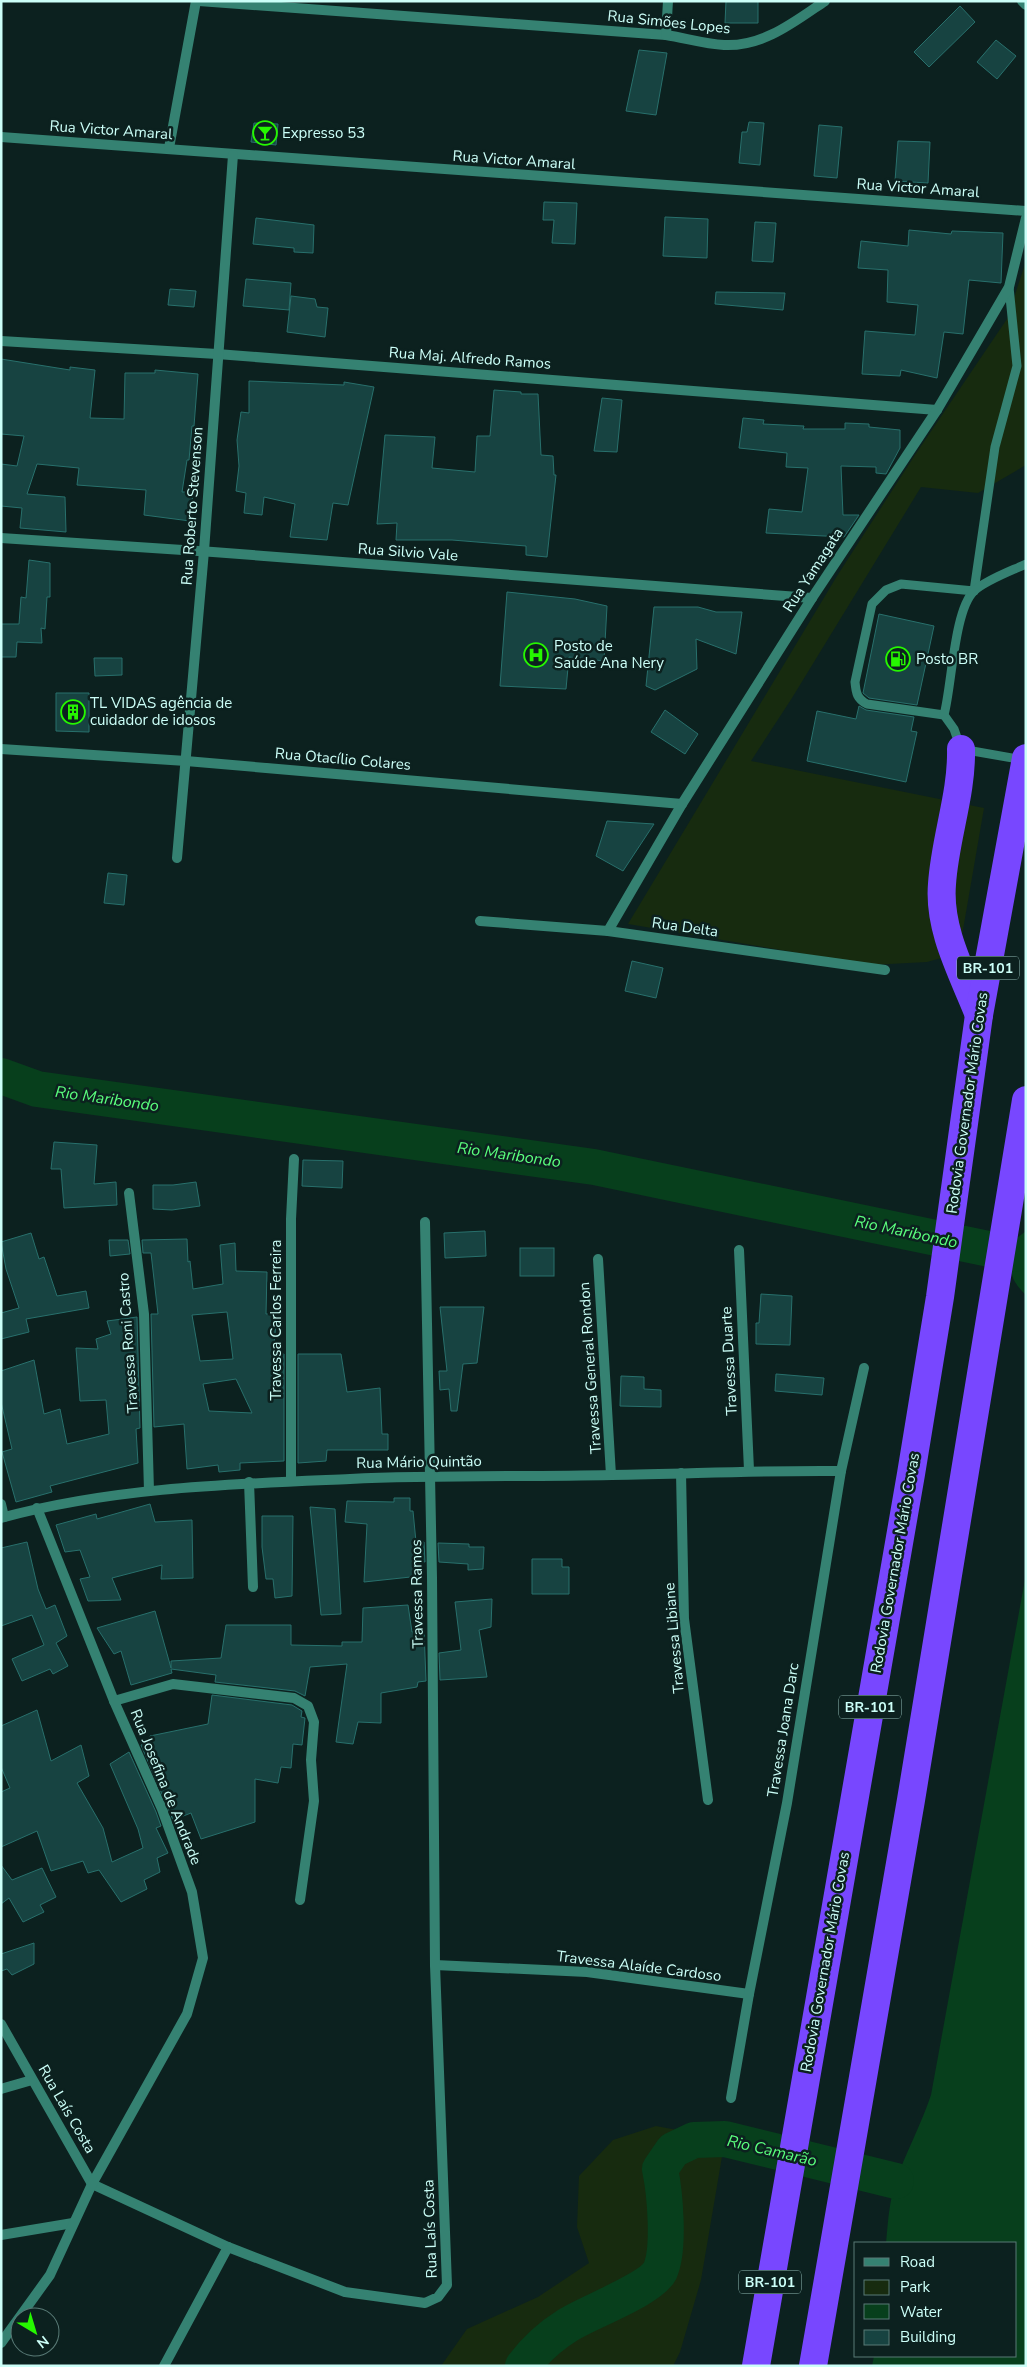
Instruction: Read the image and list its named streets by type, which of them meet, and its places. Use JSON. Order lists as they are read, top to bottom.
{
  "streets": {
    "highway": ["BR-101", "Rodovia Governador Mário Covas"],
    "street": [
      "Rua Simões Lopes",
      "Rua Victor Amaral",
      "Rua Maj. Alfredo Ramos",
      "Rua Roberto Stevenson",
      "Rua Silvio Vale",
      "Rua Yamagata",
      "Rua Otacílio Colares",
      "Rua Delta",
      "Travessa Carlos Ferreira",
      "Travessa Roni Castro",
      "Travessa Duarte",
      "Travessa General Rondon",
      "Rua Mário Quintão",
      "Travessa Ramos",
      "Travessa Libiane",
      "Travessa Joana Darc",
      "Rua Josefina de Andrade",
      "Travessa Alaíde Cardoso",
      "Rua Laís Costa"
    ]
  },
  "crossings": [
    ["Rua Victor Amaral", "Rua Roberto Stevenson"],
    ["Rua Maj. Alfredo Ramos", "Rua Roberto Stevenson"],
    ["Rua Maj. Alfredo Ramos", "Rua Yamagata"],
    ["Rua Roberto Stevenson", "Rua Silvio Vale"],
    ["Rua Roberto Stevenson", "Rua Otacílio Colares"],
    ["Rua Silvio Vale", "Rua Yamagata"],
    ["Rua Yamagata", "Rua Otacílio Colares"],
    ["Rua Yamagata", "Rua Delta"],
    ["Travessa Carlos Ferreira", "Rua Mário Quintão"],
    ["Travessa Roni Castro", "Rua Mário Quintão"],
    ["Travessa Duarte", "Rua Mário Quintão"],
    ["Travessa General Rondon", "Rua Mário Quintão"],
    ["Rua Mário Quintão", "Travessa Ramos"],
    ["Rua Mário Quintão", "Travessa Libiane"],
    ["Rua Mário Quintão", "Travessa Joana Darc"],
    ["Rua Mário Quintão", "Rua Josefina de Andrade"],
    ["Travessa Ramos", "Travessa Alaíde Cardoso"],
    ["Travessa Ramos", "Rua Laís Costa"],
    ["Travessa Joana Darc", "Travessa Alaíde Cardoso"],
    ["Rua Josefina de Andrade", "Rua Laís Costa"],
    ["Travessa Alaíde Cardoso", "Rua Laís Costa"]
  ],
  "water": ["Rio Maribondo", "Rio Camarão"],
  "places": {
    "bar": ["Expresso 53"],
    "hospital": ["Posto de Saúde Ana Nery"],
    "fuel station": ["Posto BR"],
    "building": ["TL VIDAS agência de cuidador de idosos"]
  },
  "legend": [
    "Road",
    "Park",
    "Water",
    "Building"
  ],
  "north": "bottom right"
}
